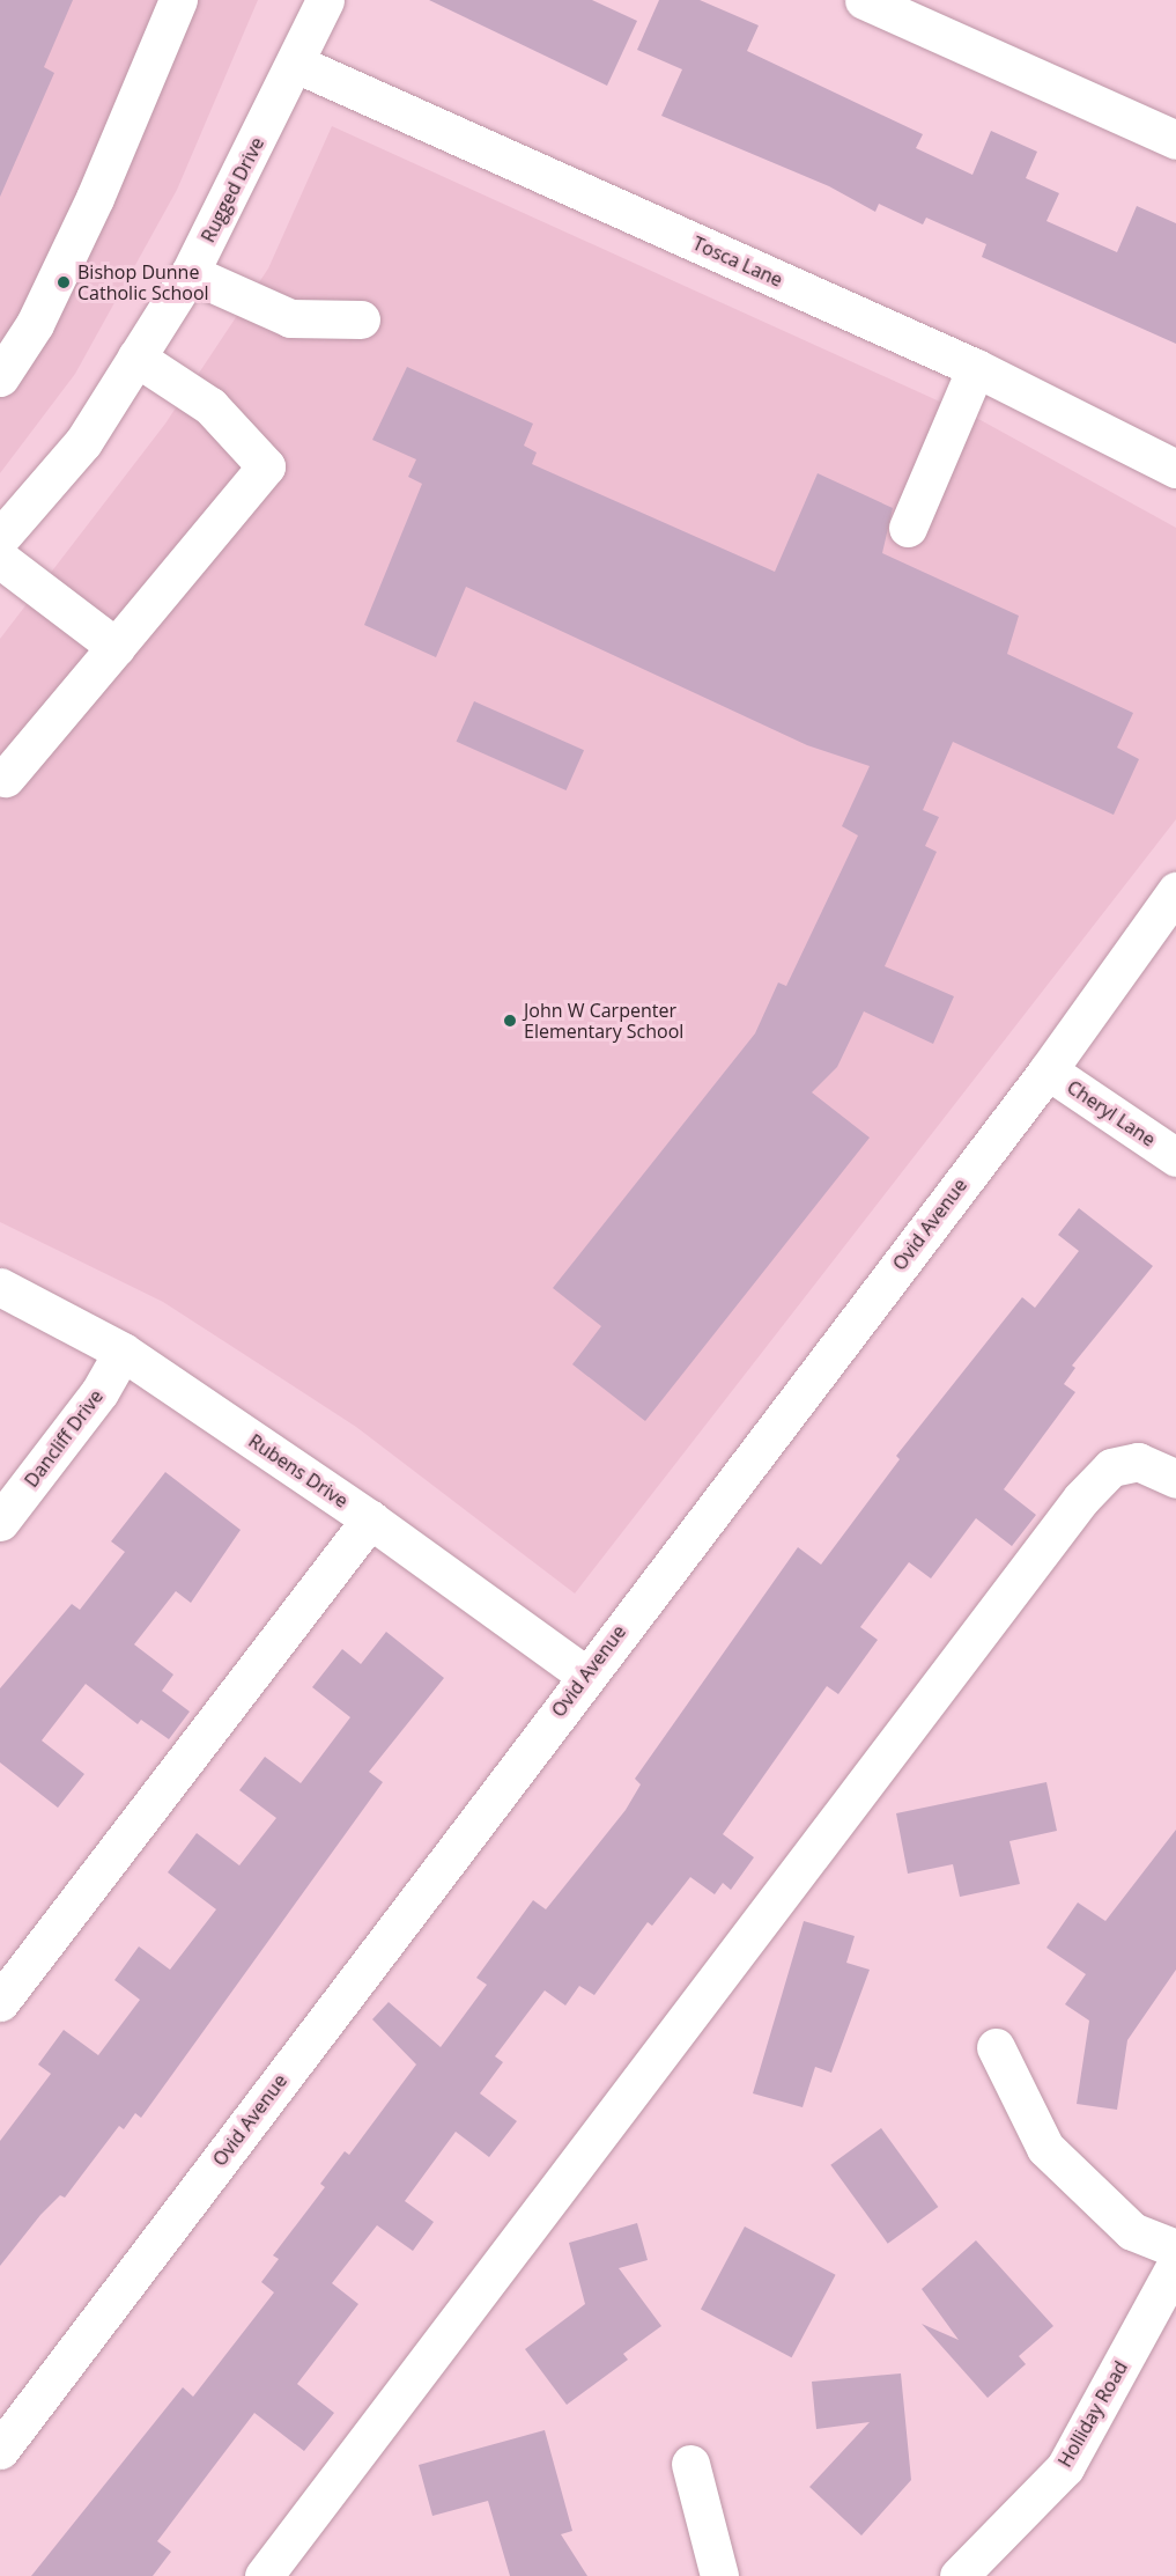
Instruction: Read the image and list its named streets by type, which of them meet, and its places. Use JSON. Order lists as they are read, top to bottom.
{
  "streets": {
    "street": [
      "Rugged Drive",
      "Tosca Lane",
      "Cheryl Lane",
      "Ovid Avenue",
      "Dancliff Drive",
      "Rubens Drive",
      "Holliday Road"
    ]
  },
  "crossings": [
    ["Rugged Drive", "Tosca Lane"],
    ["Cheryl Lane", "Ovid Avenue"],
    ["Ovid Avenue", "Rubens Drive"],
    ["Dancliff Drive", "Rubens Drive"]
  ],
  "places": ["Bishop Dunne Catholic School", "John W Carpenter Elementary School"]
}
